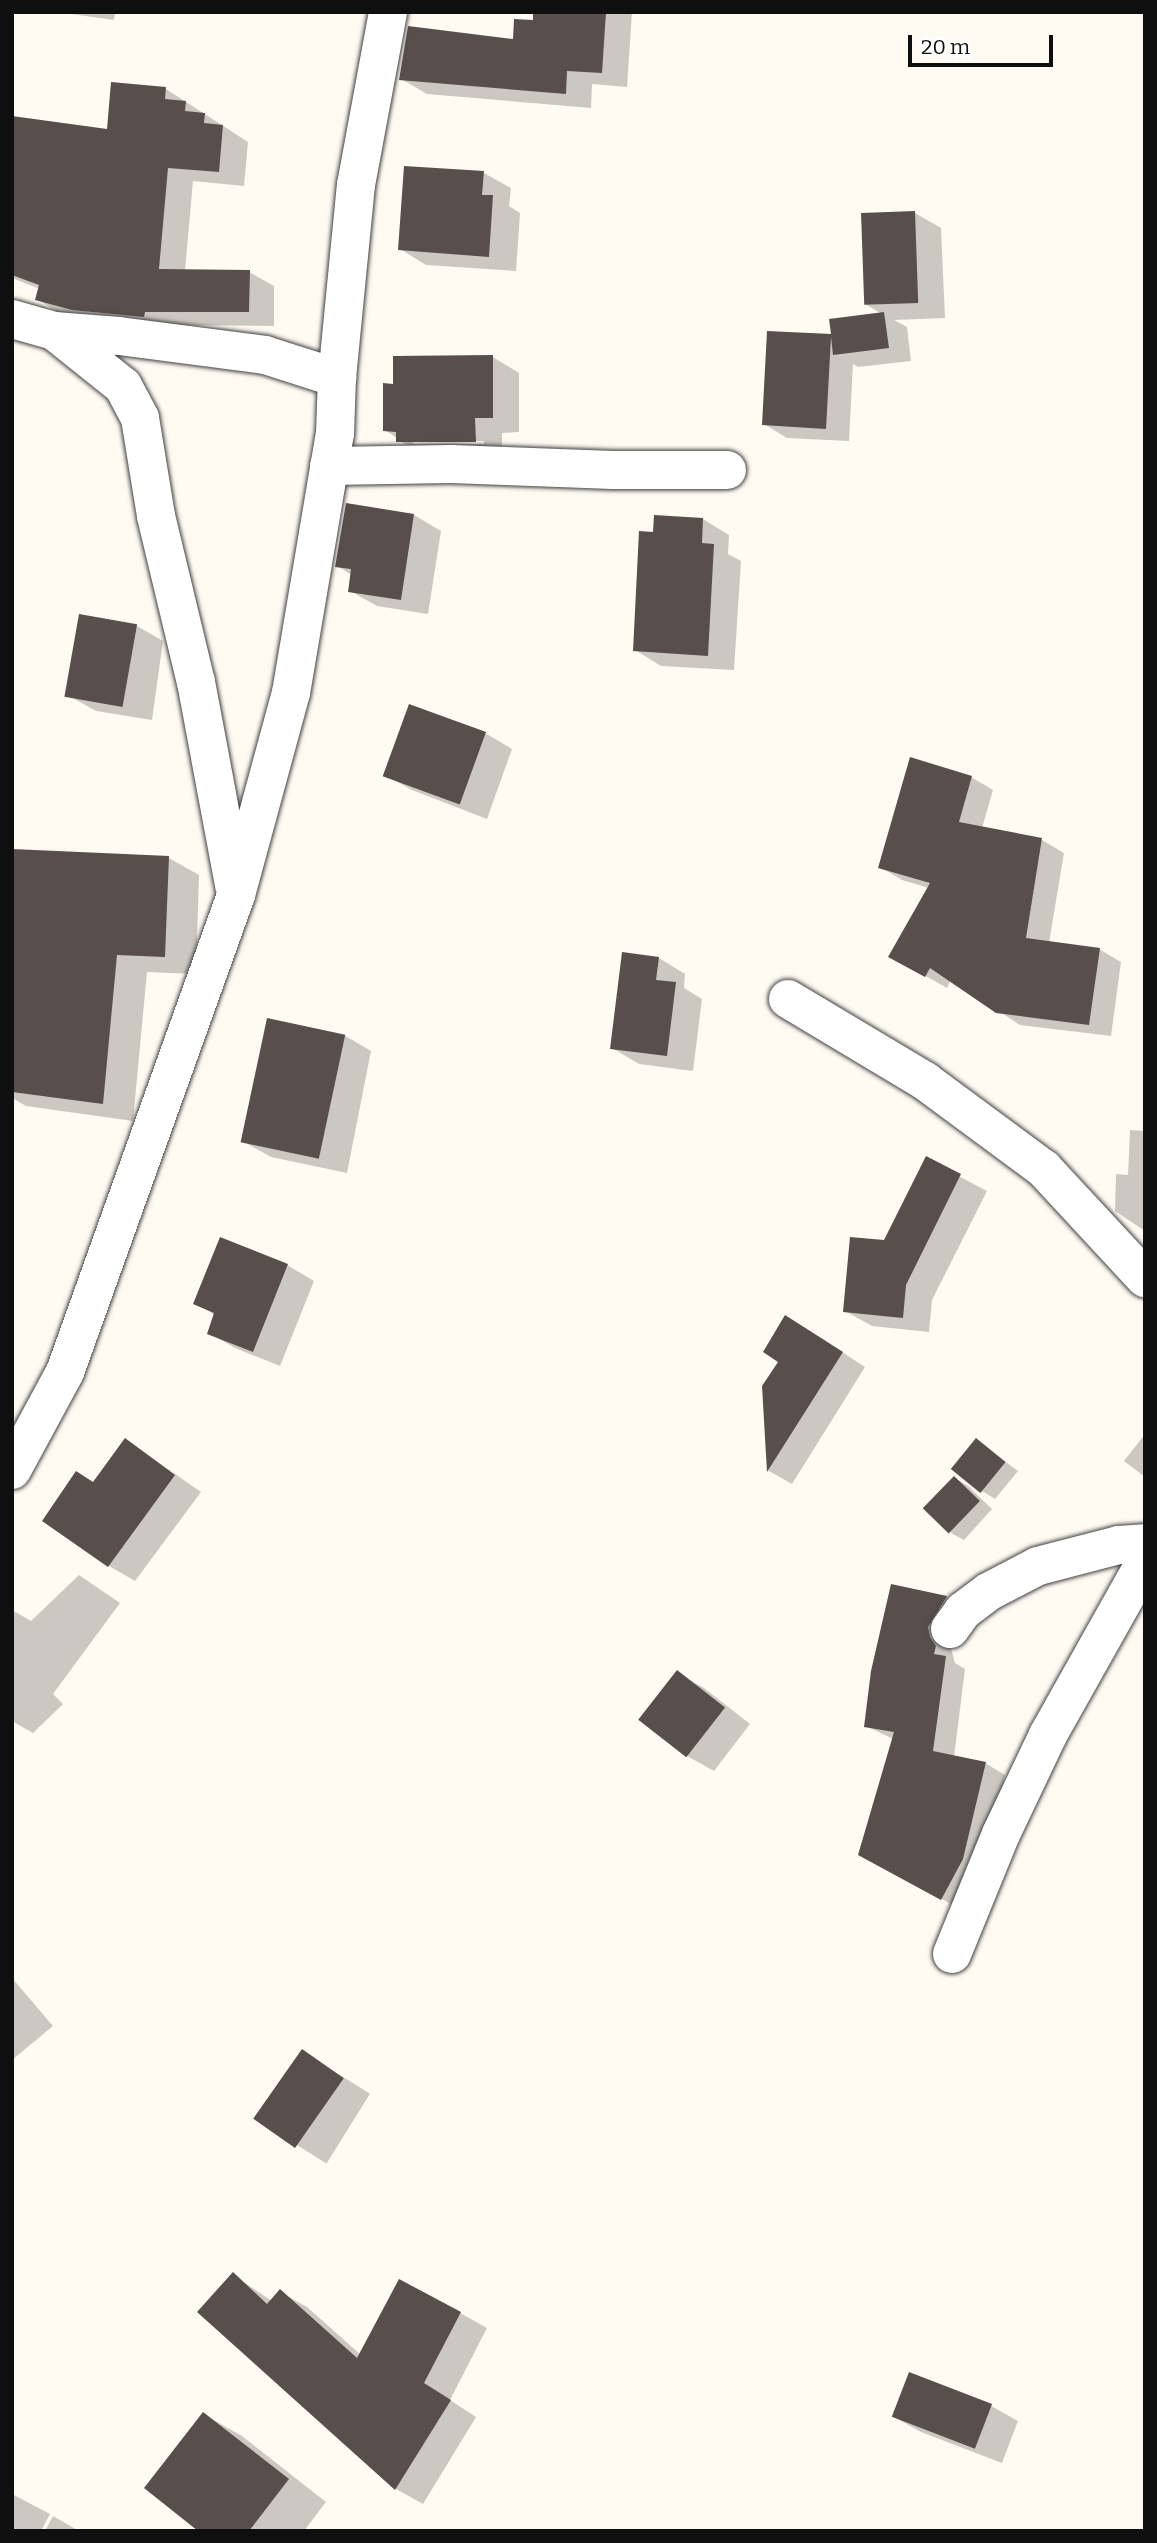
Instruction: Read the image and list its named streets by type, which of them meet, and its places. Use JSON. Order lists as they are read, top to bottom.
{
  "scale_bar": "20 m"
}
